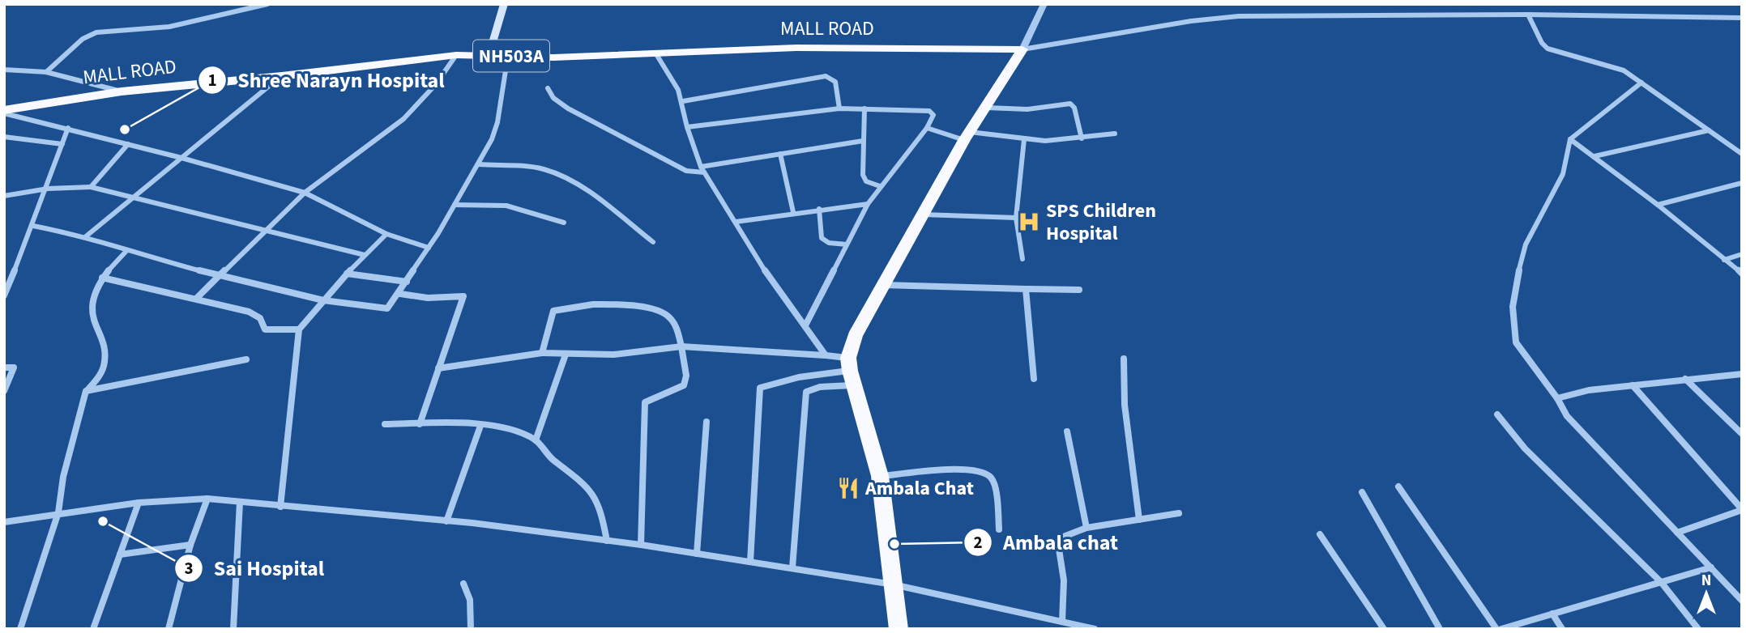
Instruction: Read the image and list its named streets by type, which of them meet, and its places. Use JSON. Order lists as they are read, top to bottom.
{
  "streets": {
    "highway": ["MALL ROAD", "NH503A"]
  },
  "places": {
    "other": ["Shree Narayn Hospital", "Sai Hospital", "Ambala chat"],
    "hospital": ["SPS Children Hospital"],
    "restaurant": ["Ambala Chat"]
  },
  "north": "top"
}
